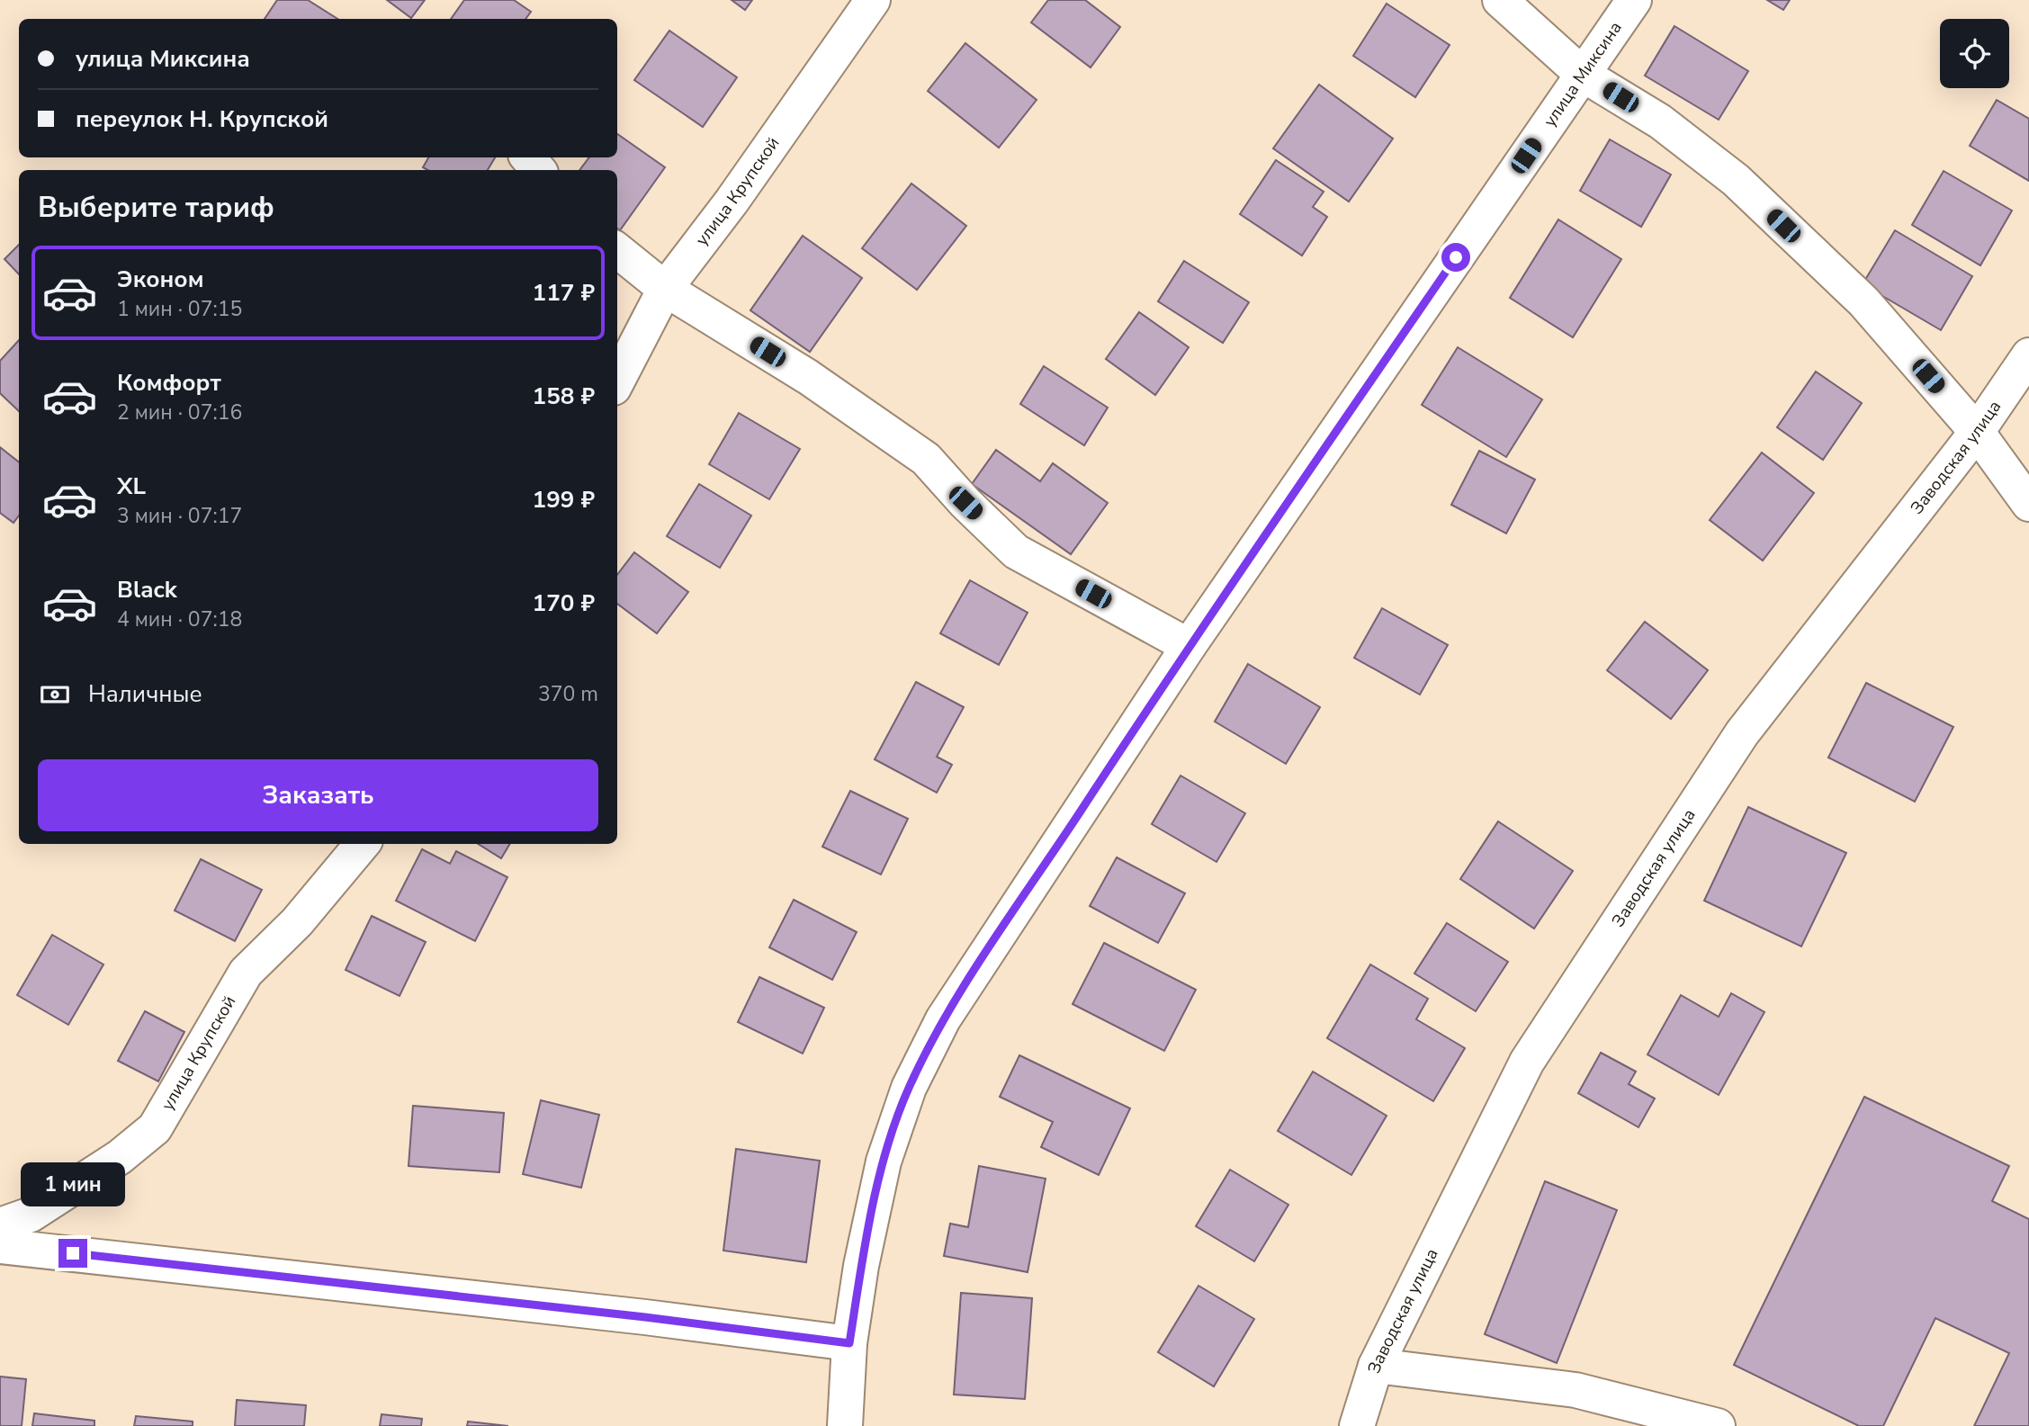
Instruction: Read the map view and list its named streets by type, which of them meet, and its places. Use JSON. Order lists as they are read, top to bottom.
{
  "streets": {
    "street": ["улица Миксина", "улица Крупской", "Заводская улица"]
  },
  "page": {
    "banner": ["улица Миксина", "переулок Н. Крупской"],
    "heading": "Выберите тариф",
    "list": [
      {
        "name": "Эконом",
        "note": "1 мин · 07:15",
        "value": "117 ₽"
      },
      {
        "name": "Комфорт",
        "note": "2 мин · 07:16",
        "value": "158 ₽"
      },
      {
        "name": "XL",
        "note": "3 мин · 07:17",
        "value": "199 ₽"
      },
      {
        "name": "Black",
        "note": "4 мин · 07:18",
        "value": "170 ₽"
      }
    ],
    "pay": ["Наличные", "370 m"],
    "buttons": "Заказать",
    "bubble": "1 мин"
  }
}
